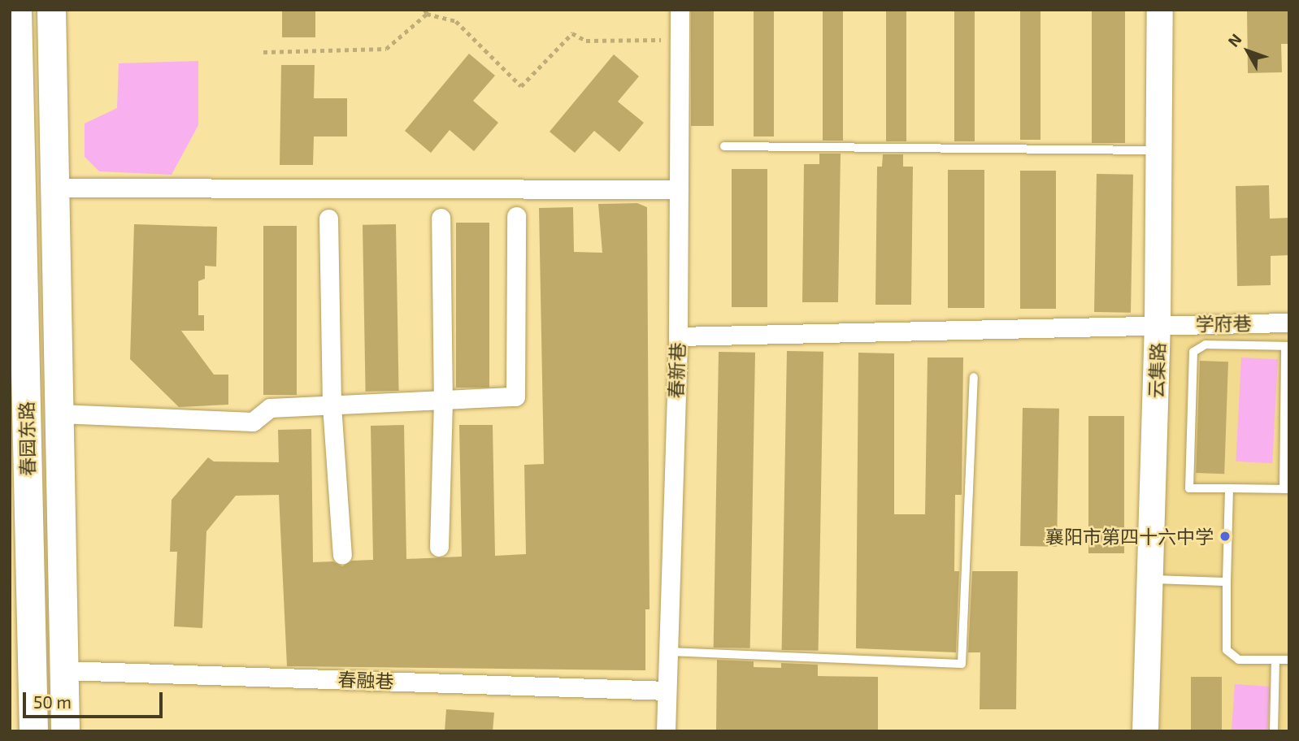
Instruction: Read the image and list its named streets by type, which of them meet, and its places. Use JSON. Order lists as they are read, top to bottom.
{
  "streets": {
    "main road": ["春园东路"],
    "street": [
      "学府巷",
      "春新巷",
      "云集路",
      "春融巷"
    ]
  },
  "crossings": [
    ["学府巷", "春新巷"],
    ["学府巷", "云集路"],
    ["春新巷", "春融巷"],
    ["春园东路", "春融巷"]
  ],
  "places": ["襄阳市第四十六中学"],
  "scale_bar": "50 m",
  "north": "top left"
}
